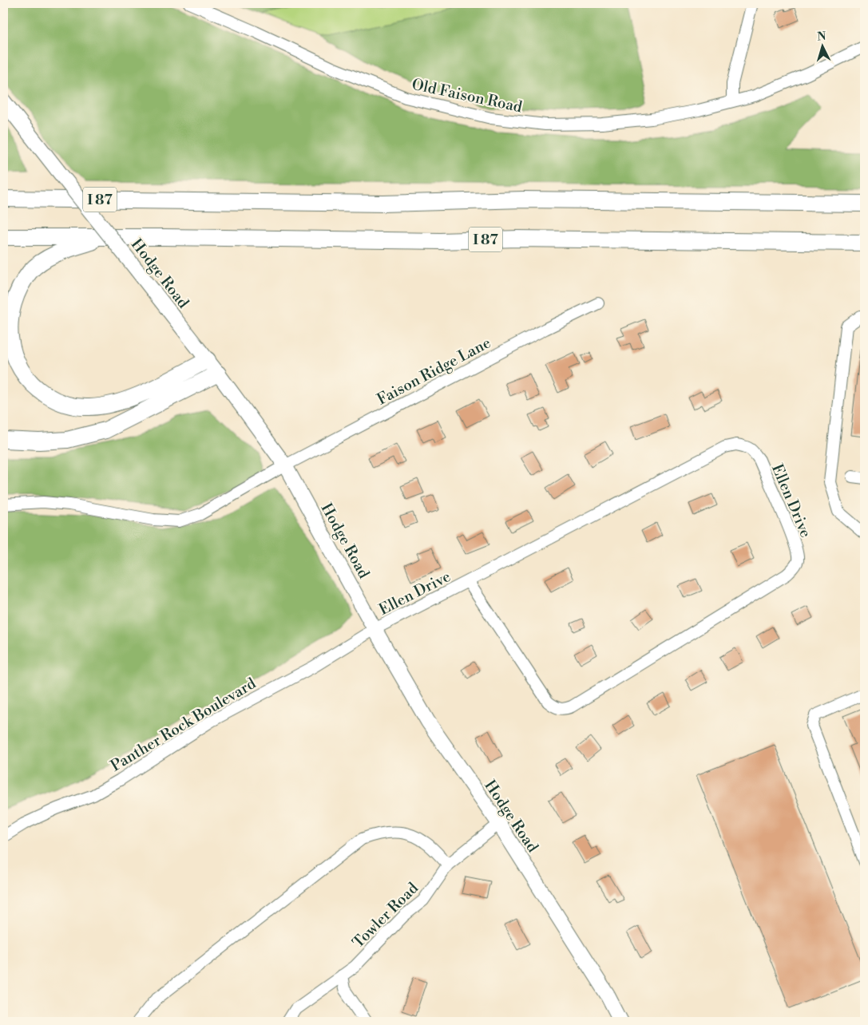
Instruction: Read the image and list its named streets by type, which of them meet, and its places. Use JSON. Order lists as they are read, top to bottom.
{
  "streets": {
    "highway": ["I 87"],
    "main road": ["Hodge Road"],
    "street": [
      "Old Faison Road",
      "Faison Ridge Lane",
      "Ellen Drive",
      "Panther Rock Boulevard",
      "Towler Road"
    ]
  },
  "crossings": [
    ["Hodge Road", "Faison Ridge Lane"],
    ["Hodge Road", "Ellen Drive"],
    ["Hodge Road", "Panther Rock Boulevard"],
    ["Hodge Road", "Towler Road"],
    ["Ellen Drive", "Panther Rock Boulevard"]
  ],
  "north": "top"
}
